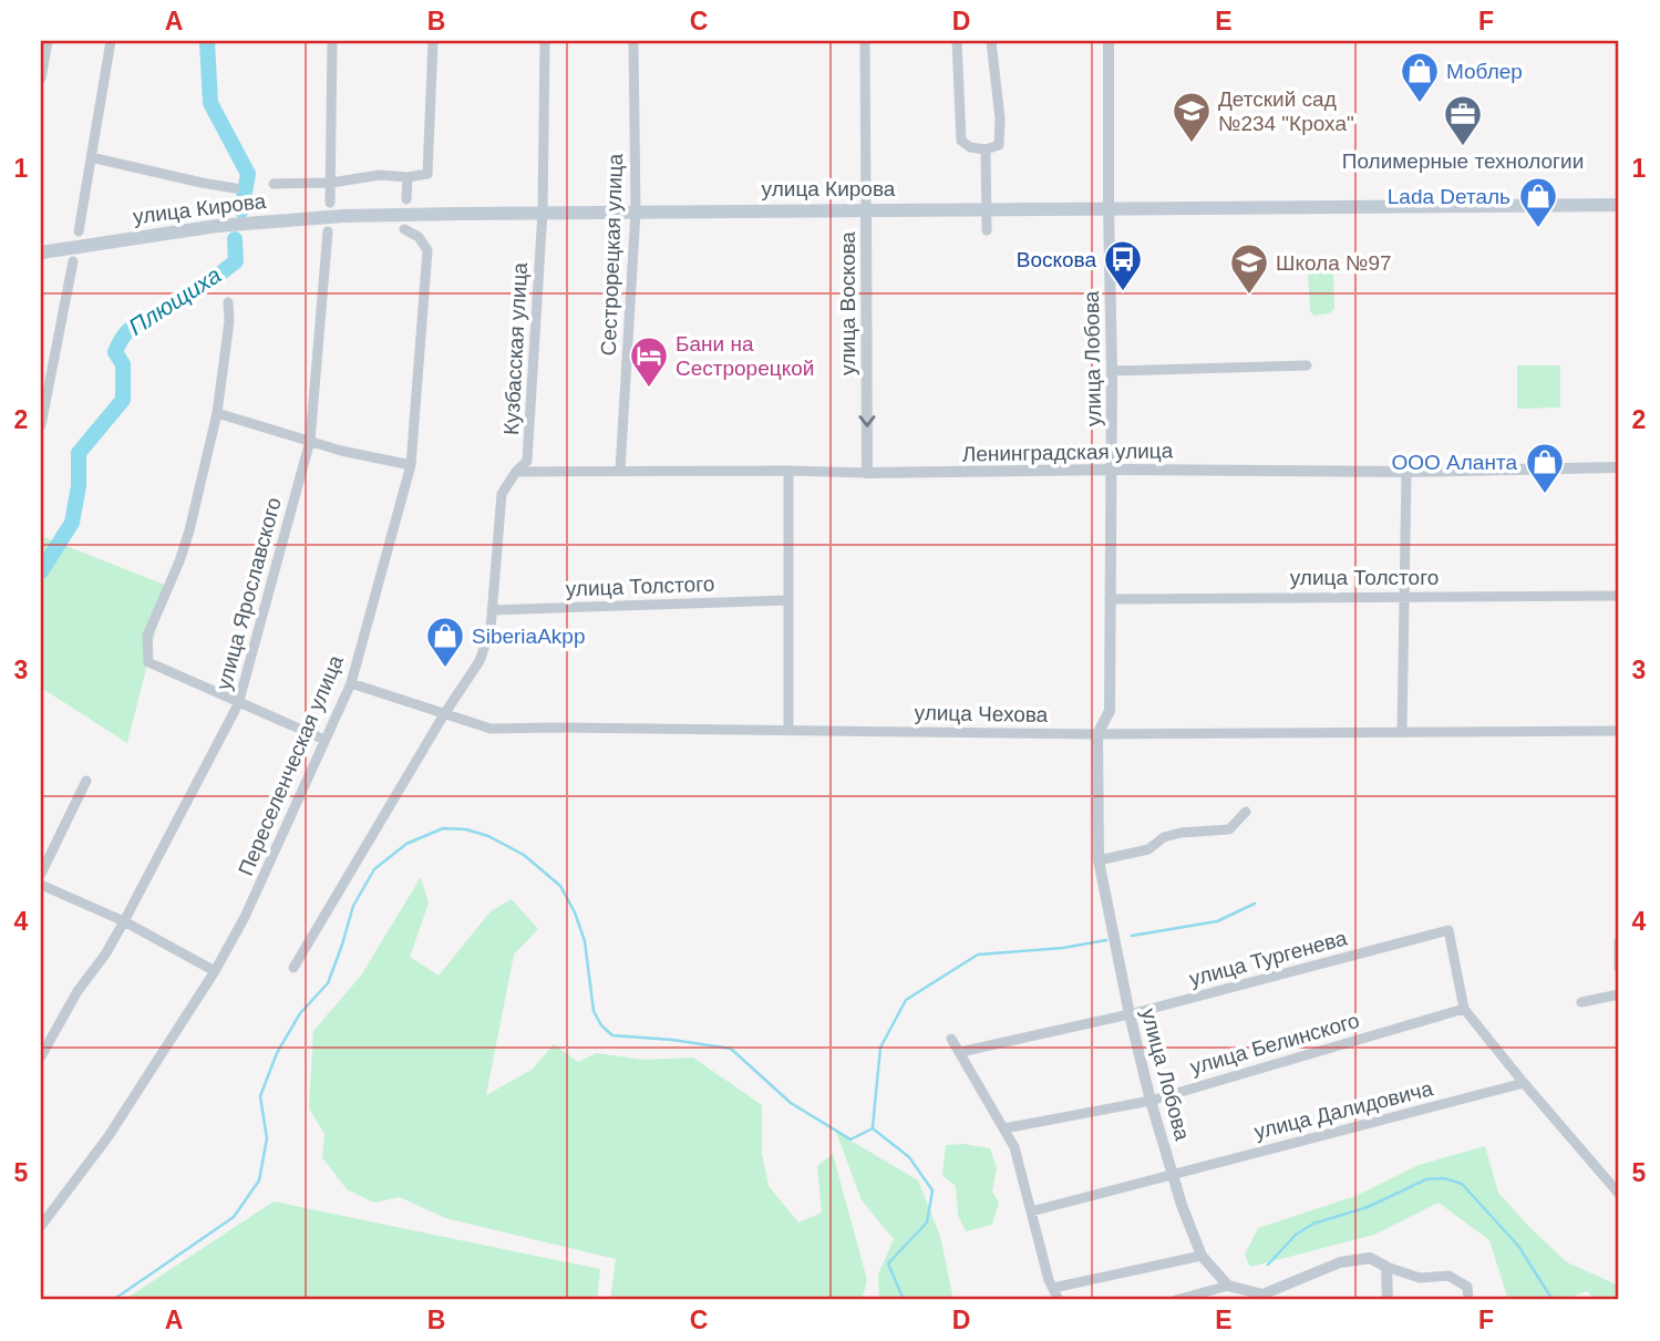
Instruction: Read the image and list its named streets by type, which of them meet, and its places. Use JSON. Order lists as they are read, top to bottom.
{
  "streets": {
    "main road": ["улица Кирова"],
    "street": [
      "Сестрорецкая улица",
      "улица Воскова",
      "Кузбасская улица",
      "улица Лобова",
      "Ленинградская улица",
      "улица Толстого",
      "улица Ярославского",
      "улица Чехова",
      "Переселенческая улица",
      "улица Тургенева",
      "улица Белинского",
      "улица Далидовича"
    ]
  },
  "crossings": [
    ["улица Кирова", "Сестрорецкая улица"],
    ["улица Кирова", "улица Воскова"],
    ["улица Кирова", "Кузбасская улица"],
    ["улица Кирова", "улица Лобова"],
    ["Сестрорецкая улица", "Ленинградская улица"],
    ["улица Воскова", "Ленинградская улица"],
    ["Кузбасская улица", "Ленинградская улица"],
    ["Кузбасская улица", "улица Толстого"],
    ["Кузбасская улица", "улица Чехова"],
    ["улица Лобова", "Ленинградская улица"],
    ["улица Лобова", "улица Толстого"],
    ["улица Лобова", "улица Чехова"],
    ["улица Лобова", "улица Тургенева"],
    ["улица Лобова", "улица Белинского"],
    ["улица Лобова", "улица Далидовича"],
    ["улица Чехова", "Переселенческая улица"],
    ["улица Тургенева", "улица Белинского"]
  ],
  "one_way": ["улица Воскова"],
  "water": ["Плющиха"],
  "places": {
    "shop": [
      "Моблер",
      "Lada Dеталь",
      "ООО Аланта",
      "SiberiaAkpp"
    ],
    "school or university": ["Детский сад №234 \"Кроха\"", "Школа №97"],
    "office": ["Полимерные технологии"],
    "bus stop": ["Воскова"],
    "hotel": ["Бани на Сестрорецкой"]
  },
  "grid": {
    "columns": [
      "A",
      "B",
      "C",
      "D",
      "E",
      "F"
    ],
    "rows": [
      "1",
      "2",
      "3",
      "4",
      "5"
    ]
  }
}
